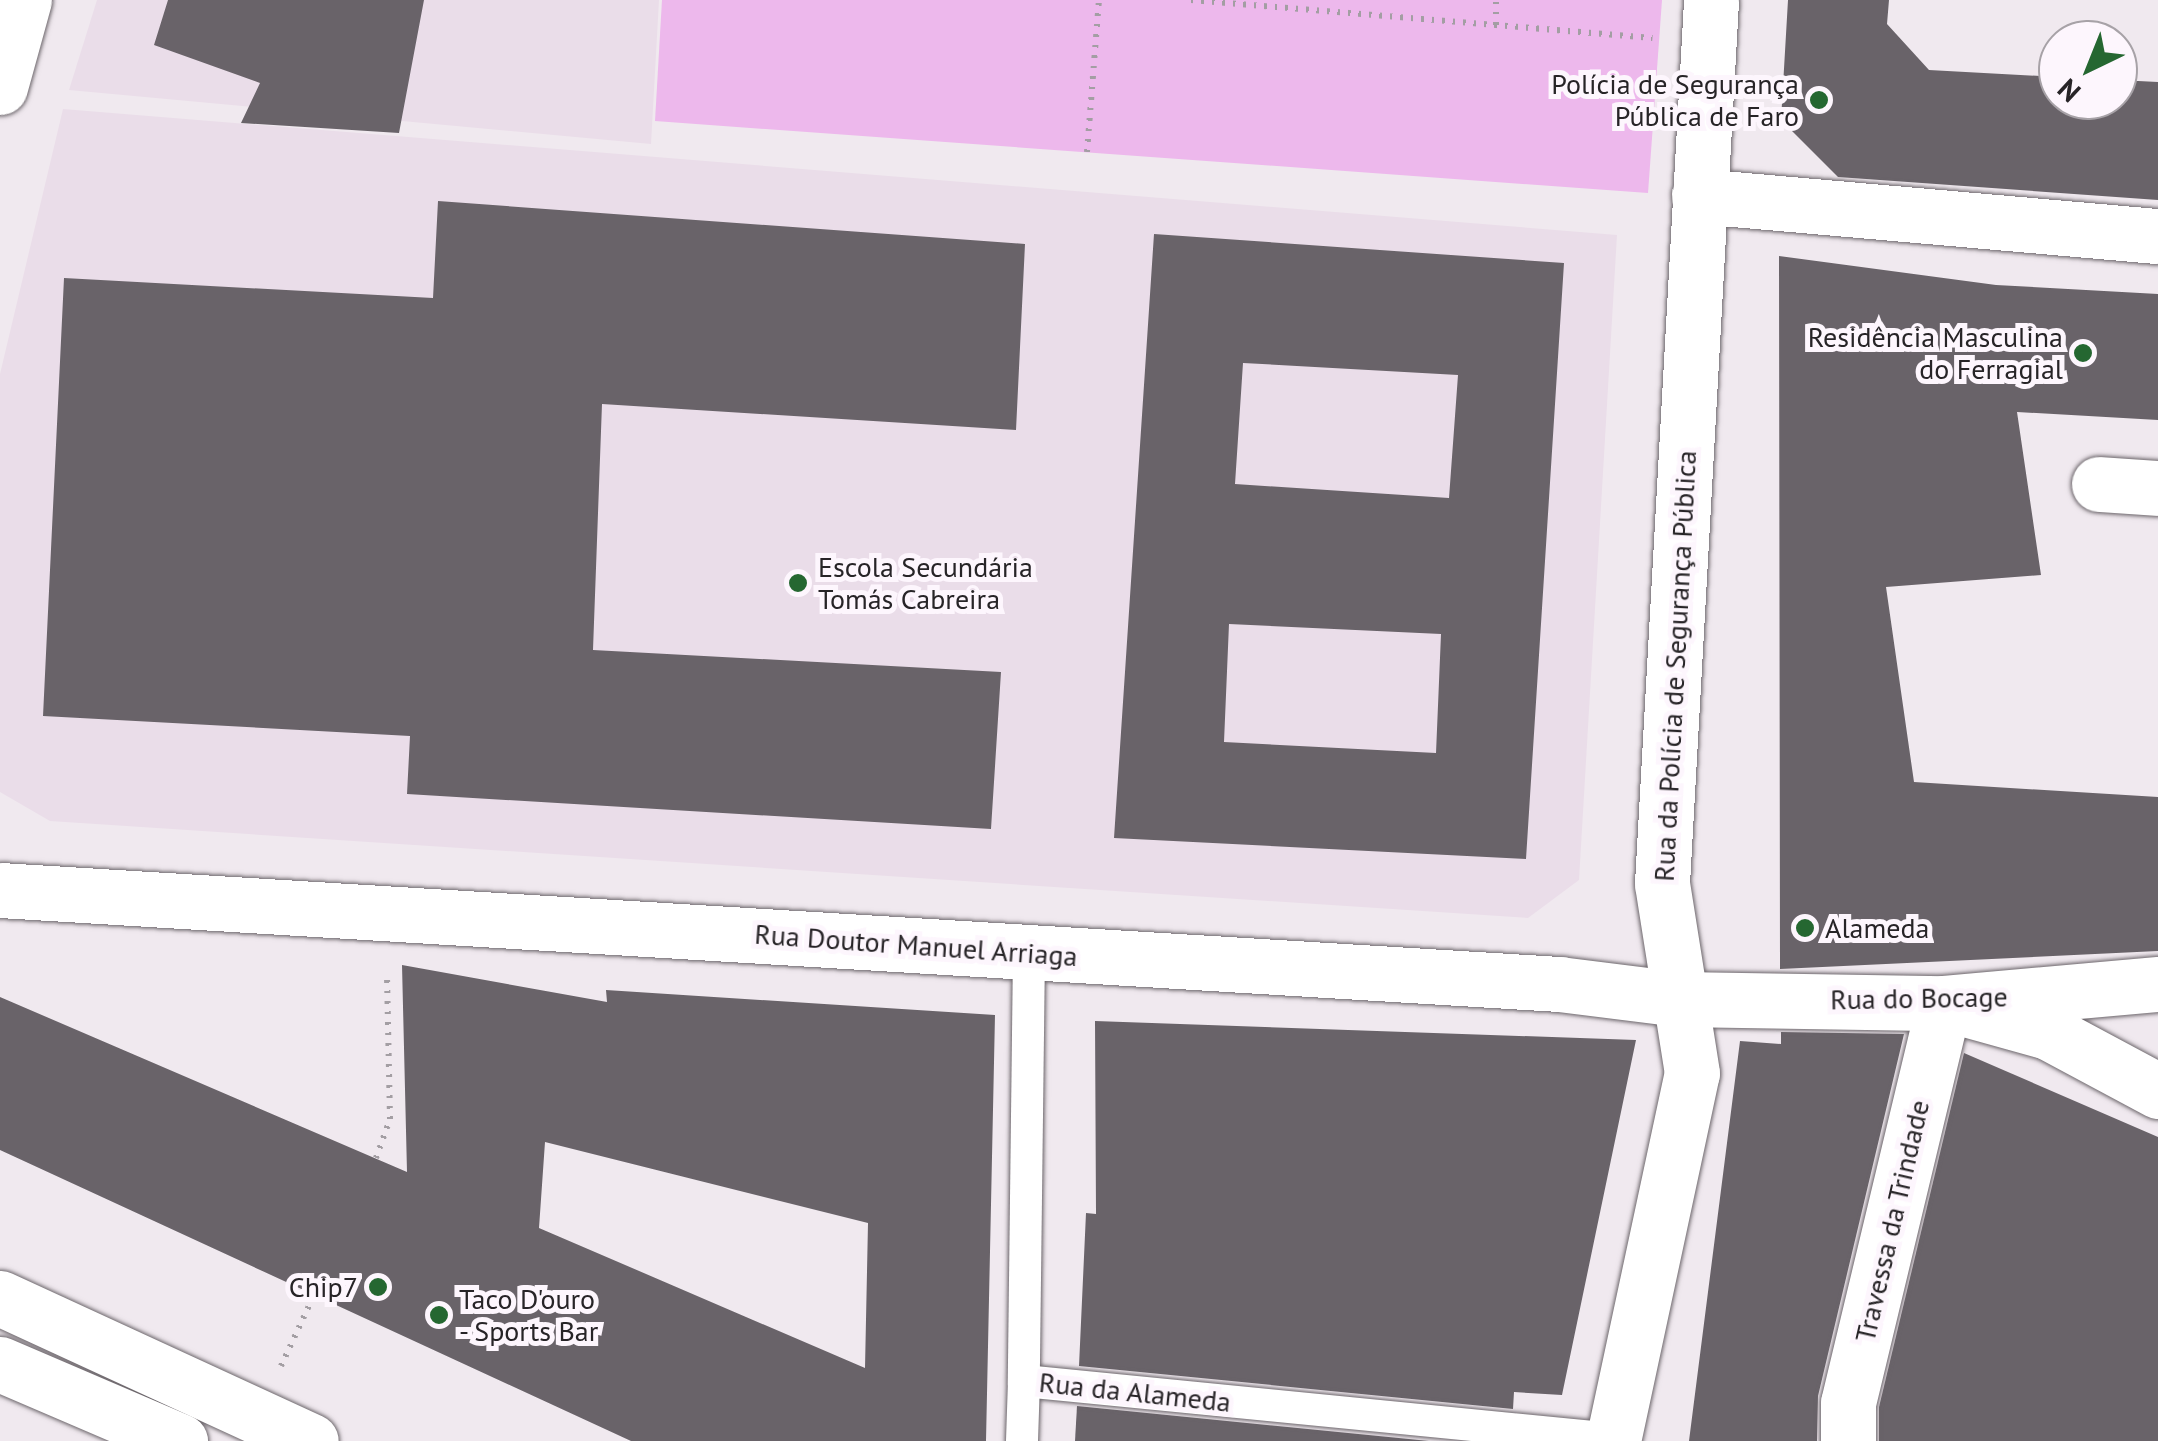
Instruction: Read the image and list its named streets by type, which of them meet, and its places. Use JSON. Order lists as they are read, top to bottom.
{
  "streets": {
    "street": [
      "Rua da Polícia de Segurança Pública",
      "Rua Doutor Manuel Arriaga",
      "Rua do Bocage",
      "Travessa da Trindade"
    ],
    "lane": ["Rua da Alameda"]
  },
  "crossings": [
    ["Rua da Polícia de Segurança Pública", "Rua Doutor Manuel Arriaga"],
    ["Rua da Polícia de Segurança Pública", "Rua do Bocage"],
    ["Rua da Polícia de Segurança Pública", "Rua da Alameda"],
    ["Rua Doutor Manuel Arriaga", "Rua do Bocage"],
    ["Rua Doutor Manuel Arriaga", "Rua da Alameda"],
    ["Rua do Bocage", "Travessa da Trindade"]
  ],
  "places": [
    "Polícia de Segurança Pública de Faro",
    "Residência Masculina do Ferragial",
    "Escola Secundária Tomás Cabreira",
    "Alameda",
    "Chip7",
    "Taco D'ouro - Sports Bar"
  ],
  "north": "bottom left"
}
